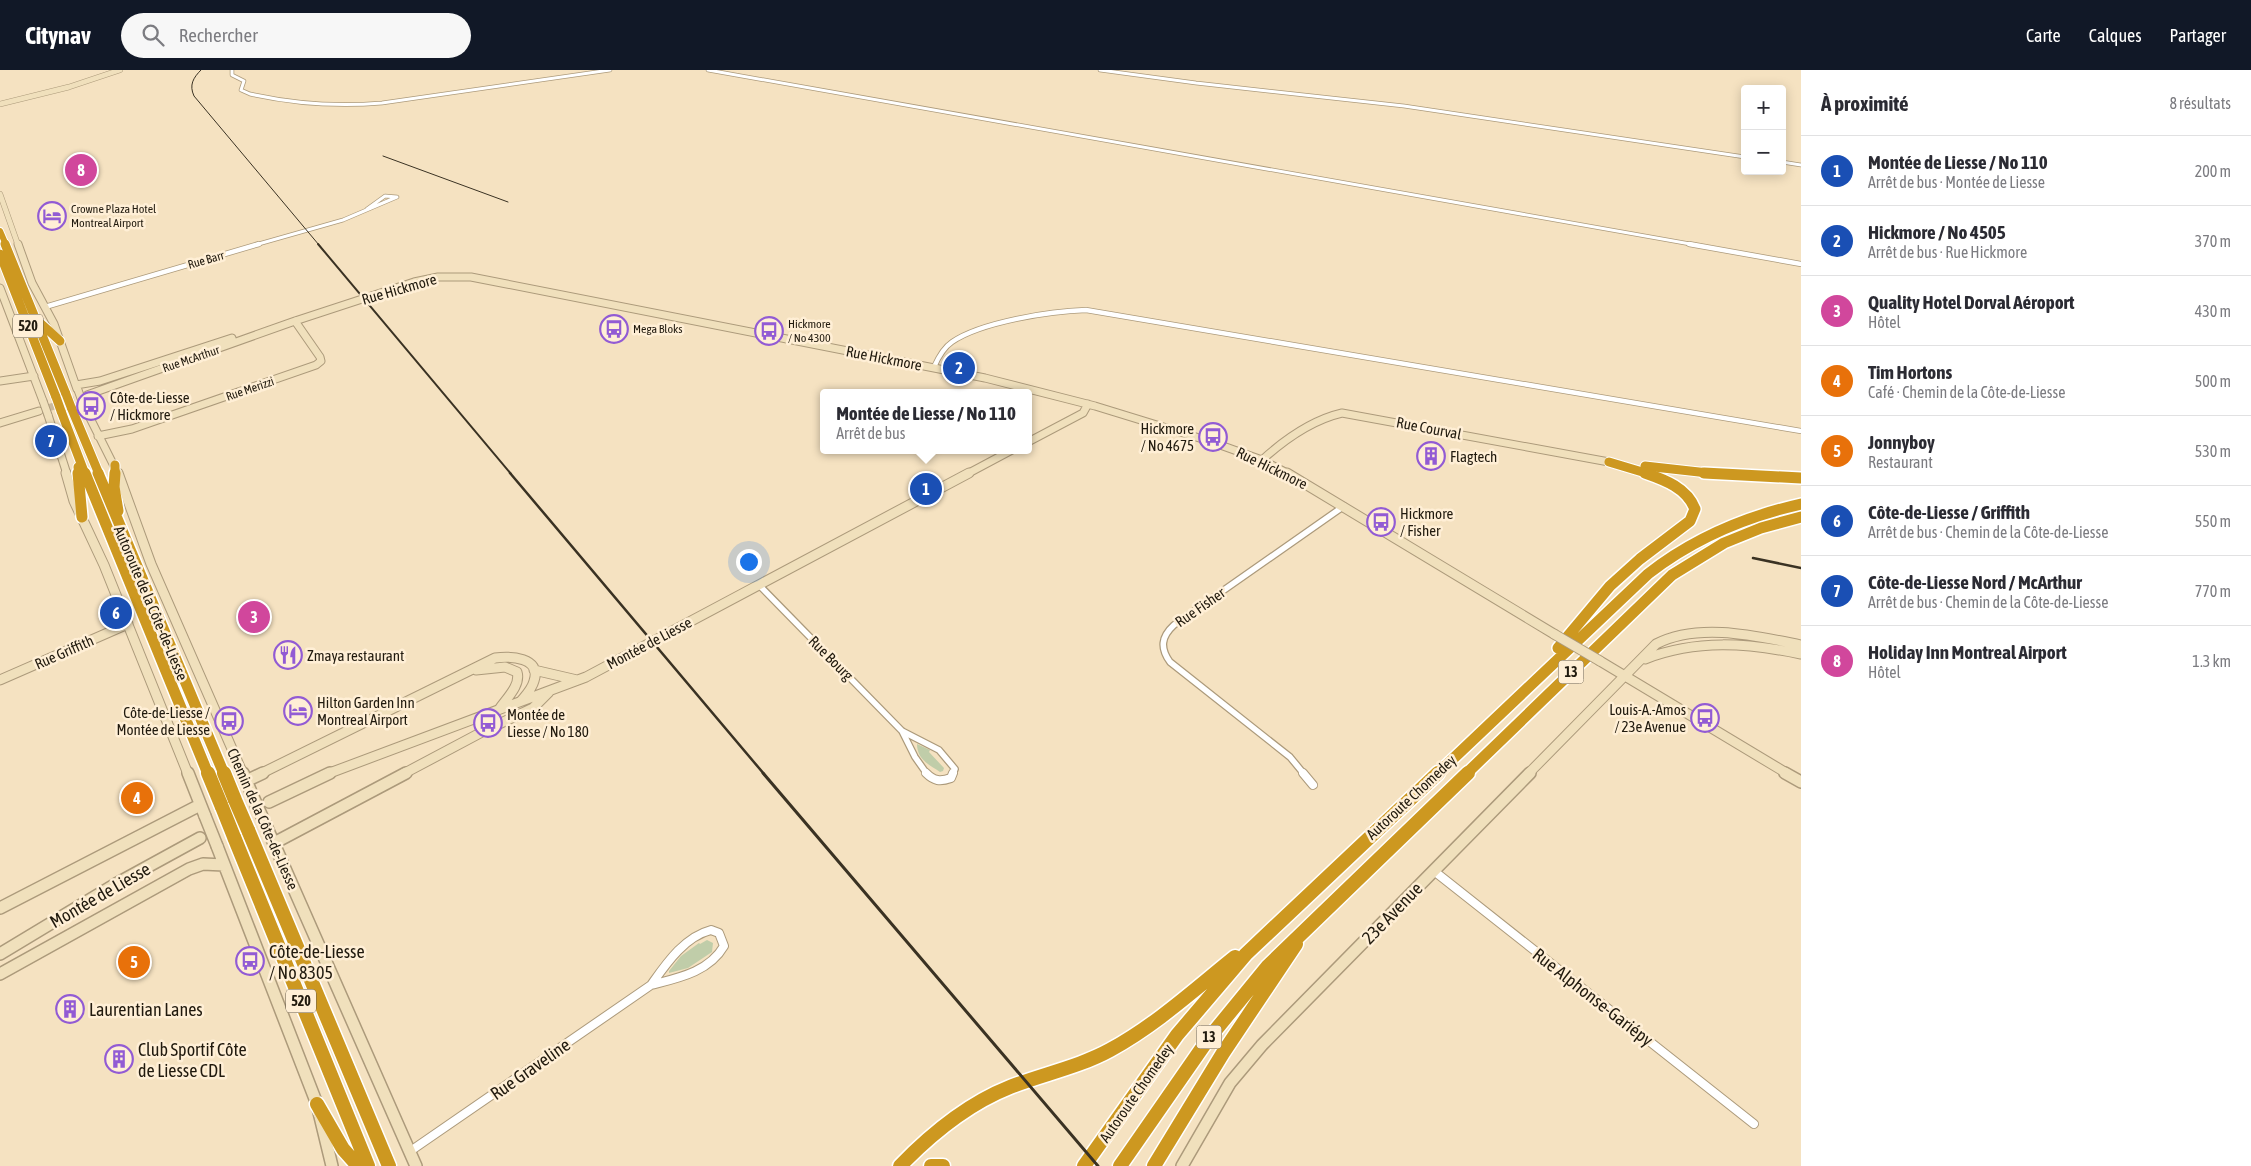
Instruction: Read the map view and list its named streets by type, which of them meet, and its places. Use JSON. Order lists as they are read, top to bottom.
{
  "streets": {
    "highway": [
      "520",
      "Autoroute de la Côte-de-Liesse",
      "13",
      "Autoroute Chomedey"
    ],
    "street": [
      "Rue Barr",
      "Rue Hickmore",
      "Rue McArthur",
      "Rue Merizzi",
      "Rue Courval",
      "Rue Fisher",
      "Montée de Liesse",
      "Rue Griffith",
      "Rue Bourg",
      "Chemin de la Côte-de-Liesse",
      "23e Avenue",
      "Rue Alphonse-Gariépy",
      "Rue Graveline"
    ]
  },
  "crossings": [
    ["Rue Barr", "Chemin de la Côte-de-Liesse"],
    ["Rue Hickmore", "Rue McArthur"],
    ["Rue Hickmore", "Rue Merizzi"],
    ["Rue Hickmore", "Rue Courval"],
    ["Rue Hickmore", "Rue Fisher"],
    ["Rue Hickmore", "23e Avenue"],
    ["Rue McArthur", "Rue Merizzi"],
    ["Rue Merizzi", "Chemin de la Côte-de-Liesse"],
    ["Montée de Liesse", "Rue Bourg"],
    ["Chemin de la Côte-de-Liesse", "Rue Graveline"],
    ["23e Avenue", "Rue Alphonse-Gariépy"]
  ],
  "places": {
    "hotel": ["Crowne Plaza Hotel Montreal Airport", "Hilton Garden Inn Montreal Airport"],
    "bus stop": [
      "Mega Bloks",
      "Hickmore / No 4300",
      "Côte-de-Liesse / Hickmore",
      "Hickmore / No 4675",
      "Hickmore / Fisher",
      "Louis-A.-Amos / 23e Avenue",
      "Côte-de-Liesse / Montée de Liesse",
      "Montée de Liesse / No 180",
      "Côte-de-Liesse / No 8305"
    ],
    "building": ["Flagtech", "Laurentian Lanes", "Club Sportif Côte de Liesse CDL"],
    "restaurant": ["Zmaya restaurant"]
  },
  "page": {
    "header": "Citynav",
    "search": "Rechercher",
    "nav": ["Carte", "Calques", "Partager"],
    "heading": ["À proximité", "8 résultats"],
    "map_buttons": ["+", "−"],
    "list": [
      {
        "mark": "1",
        "name": "Montée de Liesse / No 110",
        "note": "Arrêt de bus · Montée de Liesse",
        "value": "200 m"
      },
      {
        "mark": "2",
        "name": "Hickmore / No 4505",
        "note": "Arrêt de bus · Rue Hickmore",
        "value": "370 m"
      },
      {
        "mark": "3",
        "name": "Quality Hotel Dorval Aéroport",
        "note": "Hôtel",
        "value": "430 m"
      },
      {
        "mark": "4",
        "name": "Tim Hortons",
        "note": "Café · Chemin de la Côte-de-Liesse",
        "value": "500 m"
      },
      {
        "mark": "5",
        "name": "Jonnyboy",
        "note": "Restaurant",
        "value": "530 m"
      },
      {
        "mark": "6",
        "name": "Côte-de-Liesse / Griffith",
        "note": "Arrêt de bus · Chemin de la Côte-de-Liesse",
        "value": "550 m"
      },
      {
        "mark": "7",
        "name": "Côte-de-Liesse Nord / McArthur",
        "note": "Arrêt de bus · Chemin de la Côte-de-Liesse",
        "value": "770 m"
      },
      {
        "mark": "8",
        "name": "Holiday Inn Montreal Airport",
        "note": "Hôtel",
        "value": "1.3 km"
      }
    ],
    "pins": [
      "8",
      "2",
      "7",
      "1",
      "6",
      "3",
      "4",
      "5"
    ],
    "popup": ["Montée de Liesse / No 110", "Arrêt de bus"]
  }
}
